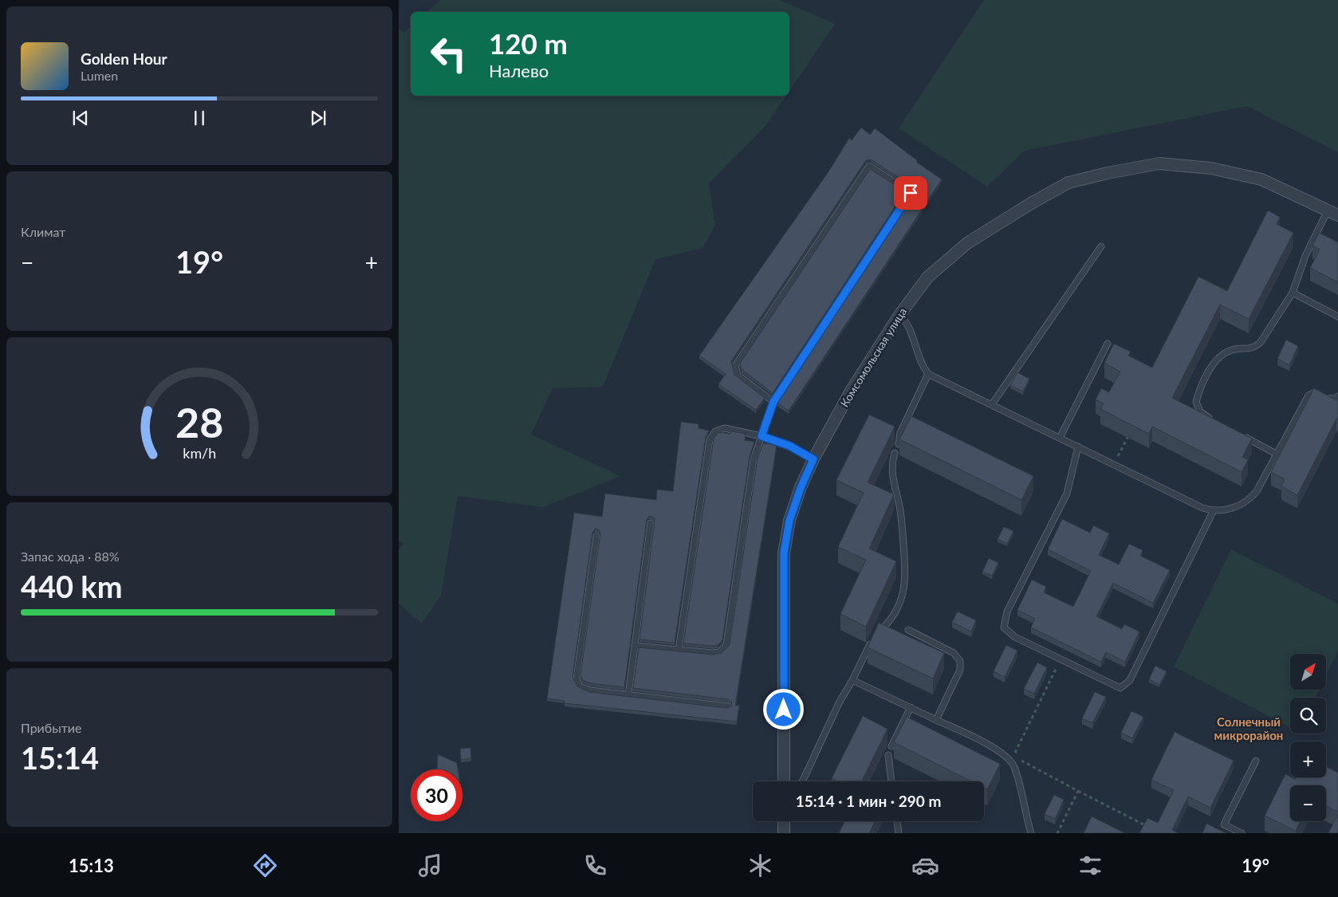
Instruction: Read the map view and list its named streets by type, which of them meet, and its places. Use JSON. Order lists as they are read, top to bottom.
{
  "streets": {
    "street": ["Комсомольская улица"]
  },
  "districts": ["Солнечный микрорайон"],
  "north": "top right",
  "page": {
    "turn": ["120 m", "Налево"],
    "song": ["Golden Hour", "Lumen"],
    "tile": [
      "Климат",
      ["Запас хода · 88%", "440 km"],
      ["Прибытие", "15:14"]
    ],
    "heat": ["−", "19°", "+"],
    "map_buttons": ["+", "−"],
    "limit": "30",
    "trip": "15:14 · 1 мин · 290 m",
    "tabs": ["15:13", "19°"],
    "gauge": ["28", "km/h"]
  }
}
